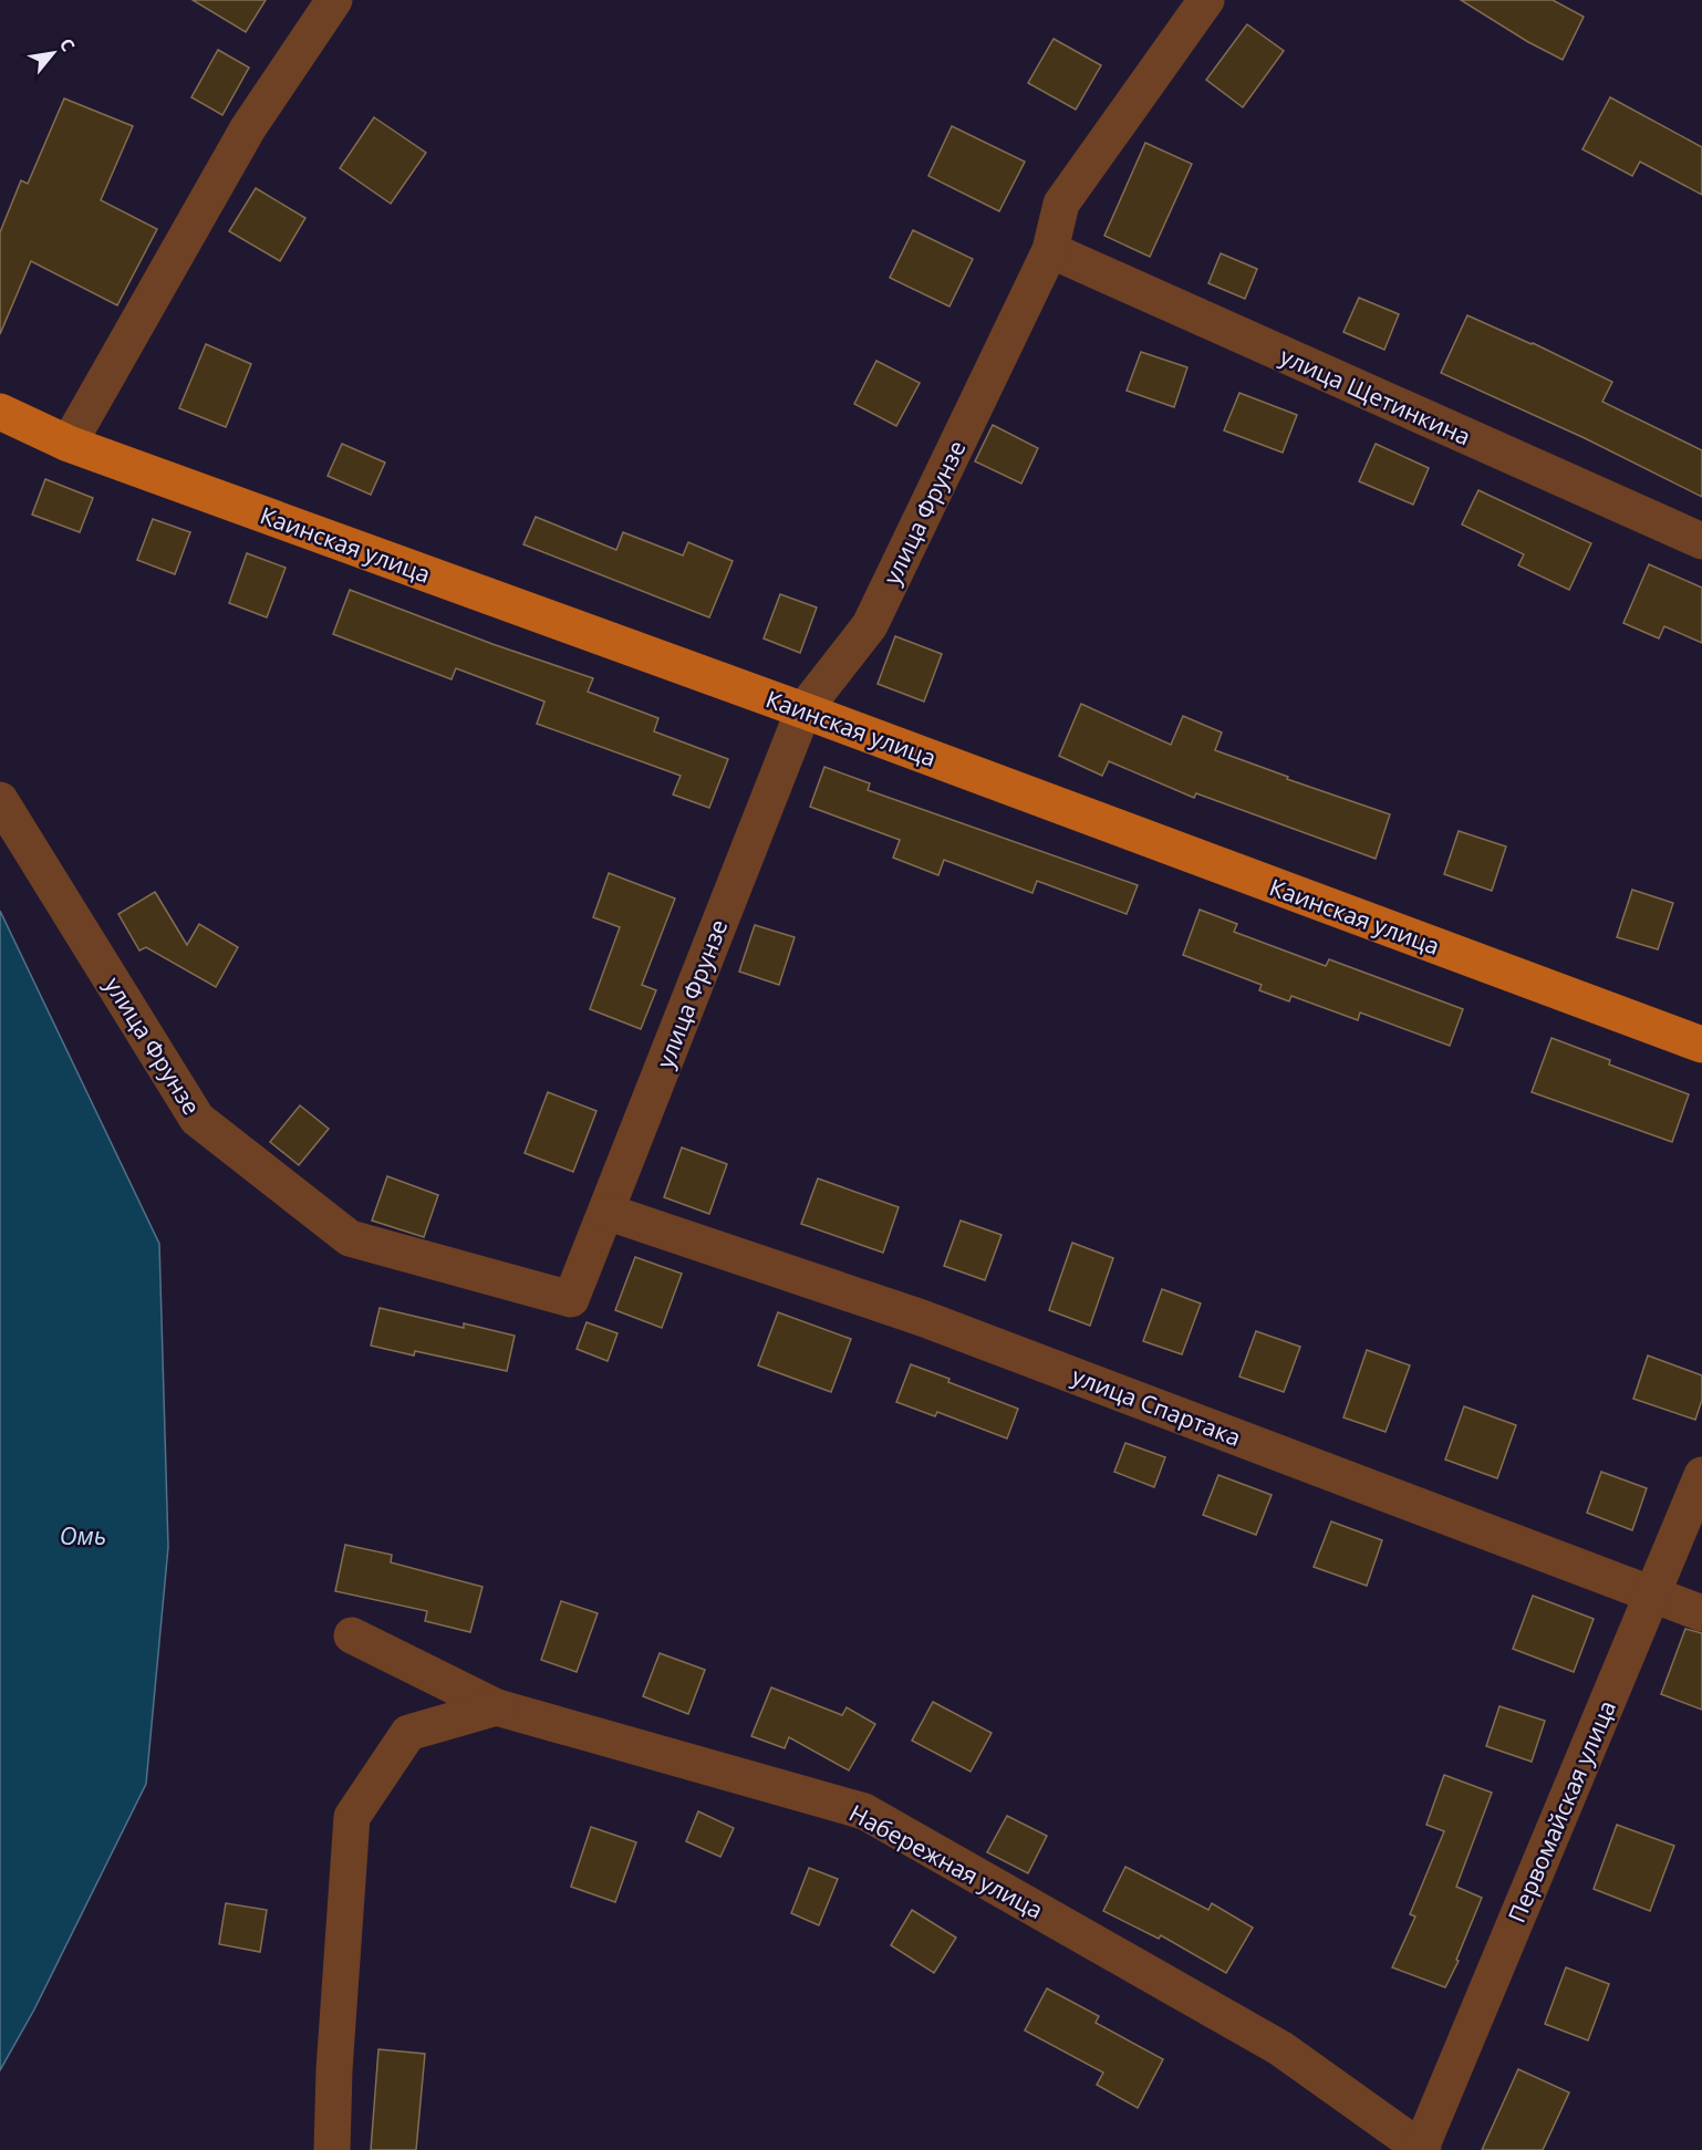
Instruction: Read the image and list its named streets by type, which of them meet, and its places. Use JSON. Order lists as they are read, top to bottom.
{
  "streets": {
    "main road": ["Каинская улица"],
    "street": [
      "улица Щетинкина",
      "улица Фрунзе",
      "улица Спартака",
      "Первомайская улица",
      "Набережная улица"
    ]
  },
  "crossings": [
    ["улица Щетинкина", "улица Фрунзе"],
    ["улица Фрунзе", "Каинская улица"],
    ["улица Фрунзе", "улица Спартака"],
    ["улица Спартака", "Первомайская улица"],
    ["Первомайская улица", "Набережная улица"]
  ],
  "water": ["Омь"],
  "north": "top right"
}
